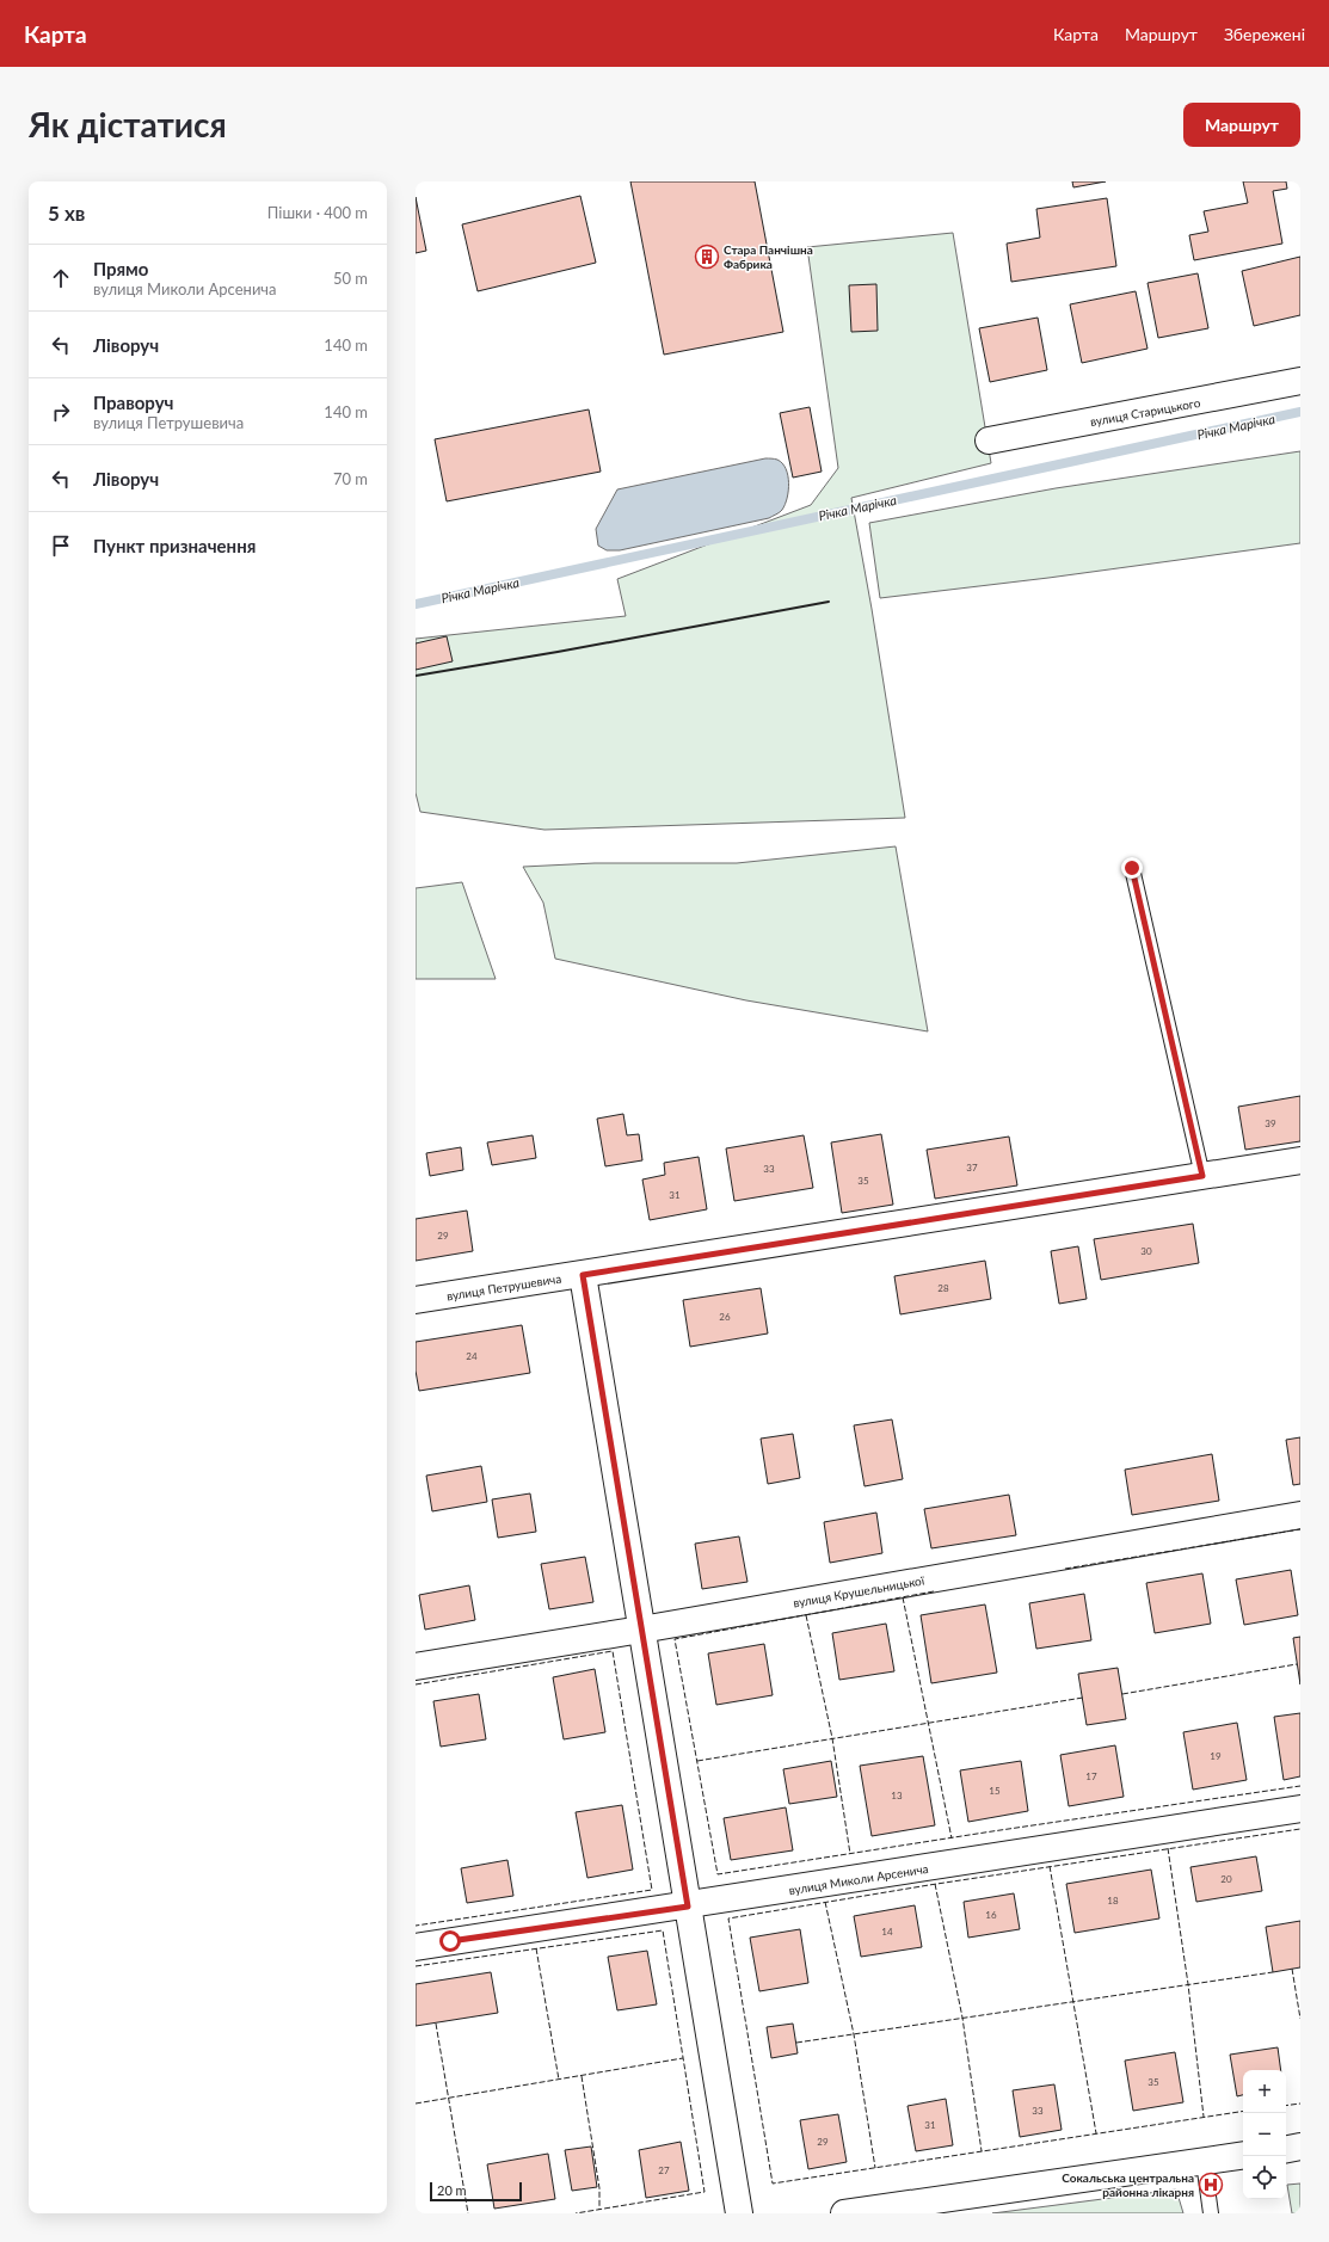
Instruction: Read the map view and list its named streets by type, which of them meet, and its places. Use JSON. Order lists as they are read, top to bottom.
{
  "streets": {
    "street": [
      "вулиця Старицького",
      "вулиця Петрушевича",
      "вулиця Крушельницької",
      "вулиця Миколи Арсенича"
    ]
  },
  "water": ["Річка Марічка"],
  "places": {
    "building": ["Стара Панчішна Фабрика"],
    "hospital": ["Сокальська центральна районна лікарня"]
  },
  "house_numbers": [
    "39",
    "37",
    "33",
    "35",
    "31",
    "29",
    "30",
    "28",
    "26",
    "24",
    "19",
    "17",
    "15",
    "13",
    "20",
    "18",
    "16",
    "14",
    "35",
    "33",
    "31",
    "29",
    "27"
  ],
  "scale_bar": "20 m",
  "page": {
    "header": "Карта",
    "nav": ["Карта", "Маршрут", "Збережені"],
    "buttons": "Маршрут",
    "title": "Як дістатися",
    "heading": ["5 хв", "Пішки · 400 m"],
    "list": [
      ["Прямо", "вулиця Миколи Арсенича", "50 m"],
      ["Ліворуч", "140 m"],
      ["Праворуч", "вулиця Петрушевича", "140 m"],
      ["Ліворуч", "70 m"],
      "Пункт призначення"
    ],
    "map_buttons": ["+", "−"],
    "scale": "20 m"
  }
}
